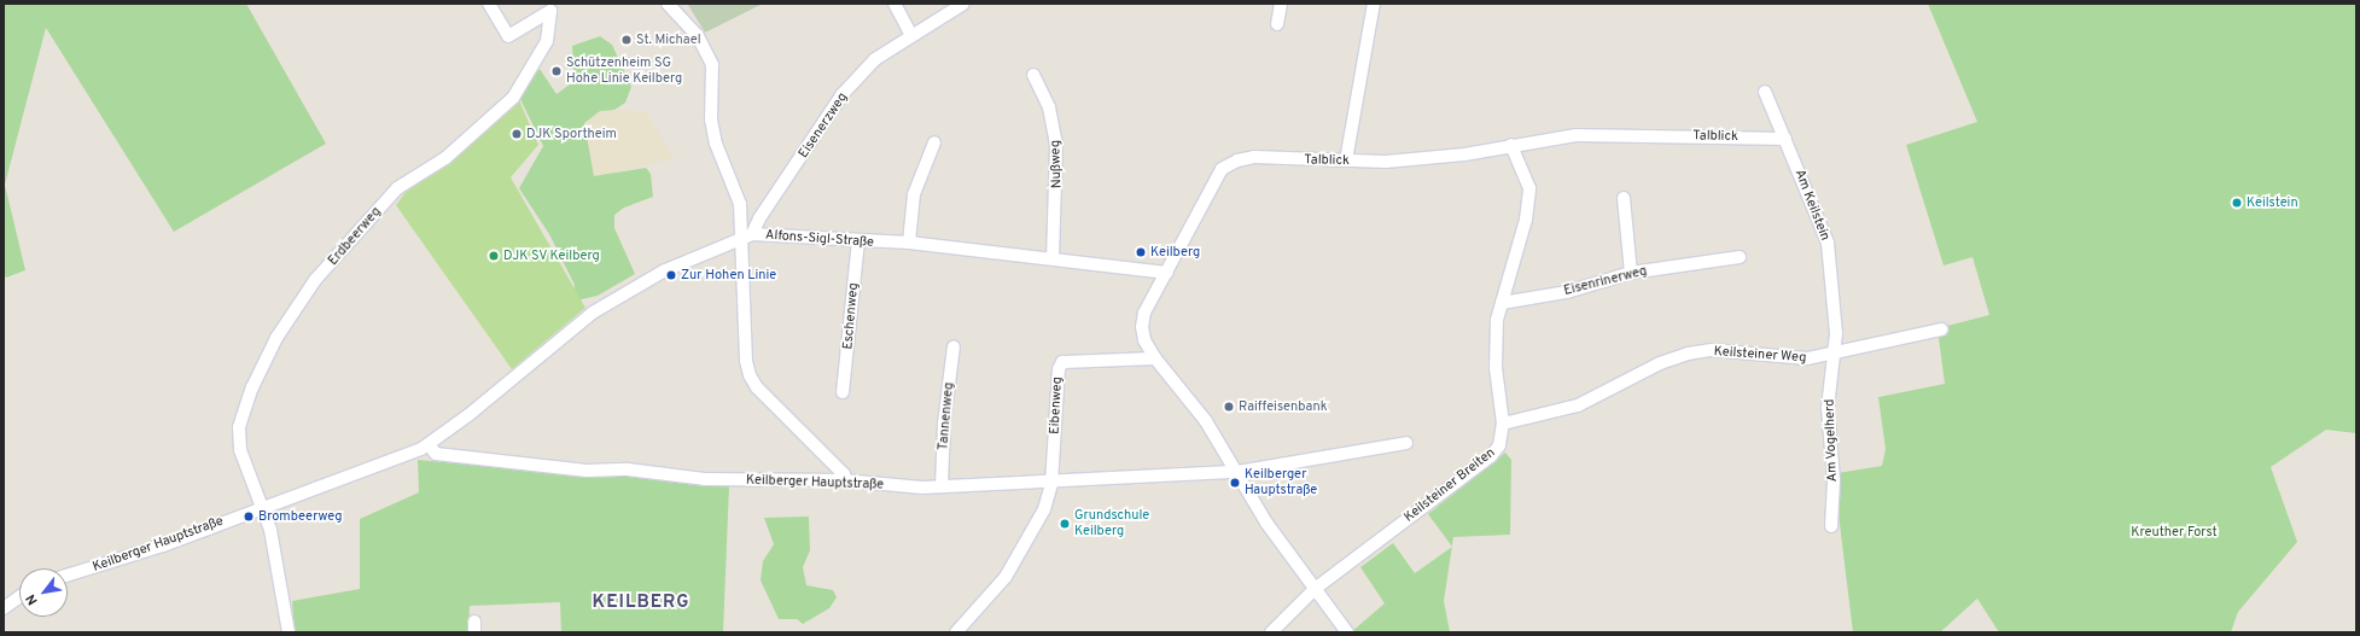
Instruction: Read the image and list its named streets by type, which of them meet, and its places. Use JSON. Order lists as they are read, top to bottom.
{
  "streets": {
    "street": [
      "Eisenerzweg",
      "Talblick",
      "Nußweg",
      "Am Keilstein",
      "Erdbeerweg",
      "Alfons-Sigl-Straße",
      "Eisenrinerweg",
      "Eschenweg",
      "Keilsteiner Weg",
      "Eibenweg",
      "Tannenweg",
      "Am Vogelherd",
      "Keilberger Hauptstraße",
      "Keilsteiner Breiten"
    ]
  },
  "crossings": [
    ["Eisenerzweg", "Alfons-Sigl-Straße"],
    ["Talblick", "Am Keilstein"],
    ["Talblick", "Alfons-Sigl-Straße"],
    ["Talblick", "Eibenweg"],
    ["Talblick", "Keilberger Hauptstraße"],
    ["Talblick", "Keilsteiner Breiten"],
    ["Nußweg", "Alfons-Sigl-Straße"],
    ["Am Keilstein", "Keilsteiner Weg"],
    ["Am Keilstein", "Am Vogelherd"],
    ["Erdbeerweg", "Keilberger Hauptstraße"],
    ["Alfons-Sigl-Straße", "Eschenweg"],
    ["Alfons-Sigl-Straße", "Keilberger Hauptstraße"],
    ["Eisenrinerweg", "Keilsteiner Breiten"],
    ["Keilsteiner Weg", "Am Vogelherd"],
    ["Keilsteiner Weg", "Keilsteiner Breiten"],
    ["Eibenweg", "Keilberger Hauptstraße"],
    ["Tannenweg", "Keilberger Hauptstraße"]
  ],
  "districts": ["KEILBERG"],
  "parks": ["Kreuther Forst"],
  "places": [
    "St. Michael",
    "Schützenheim SG Hohe Linie Keilberg",
    "DJK Sportheim",
    "Keilstein",
    "Keilberg",
    "DJK SV Keilberg",
    "Zur Hohen Linie",
    "Raiffeisenbank",
    "Keilberger Hauptstraße",
    "Brombeerweg",
    "Grundschule Keilberg"
  ],
  "north": "bottom left"
}
